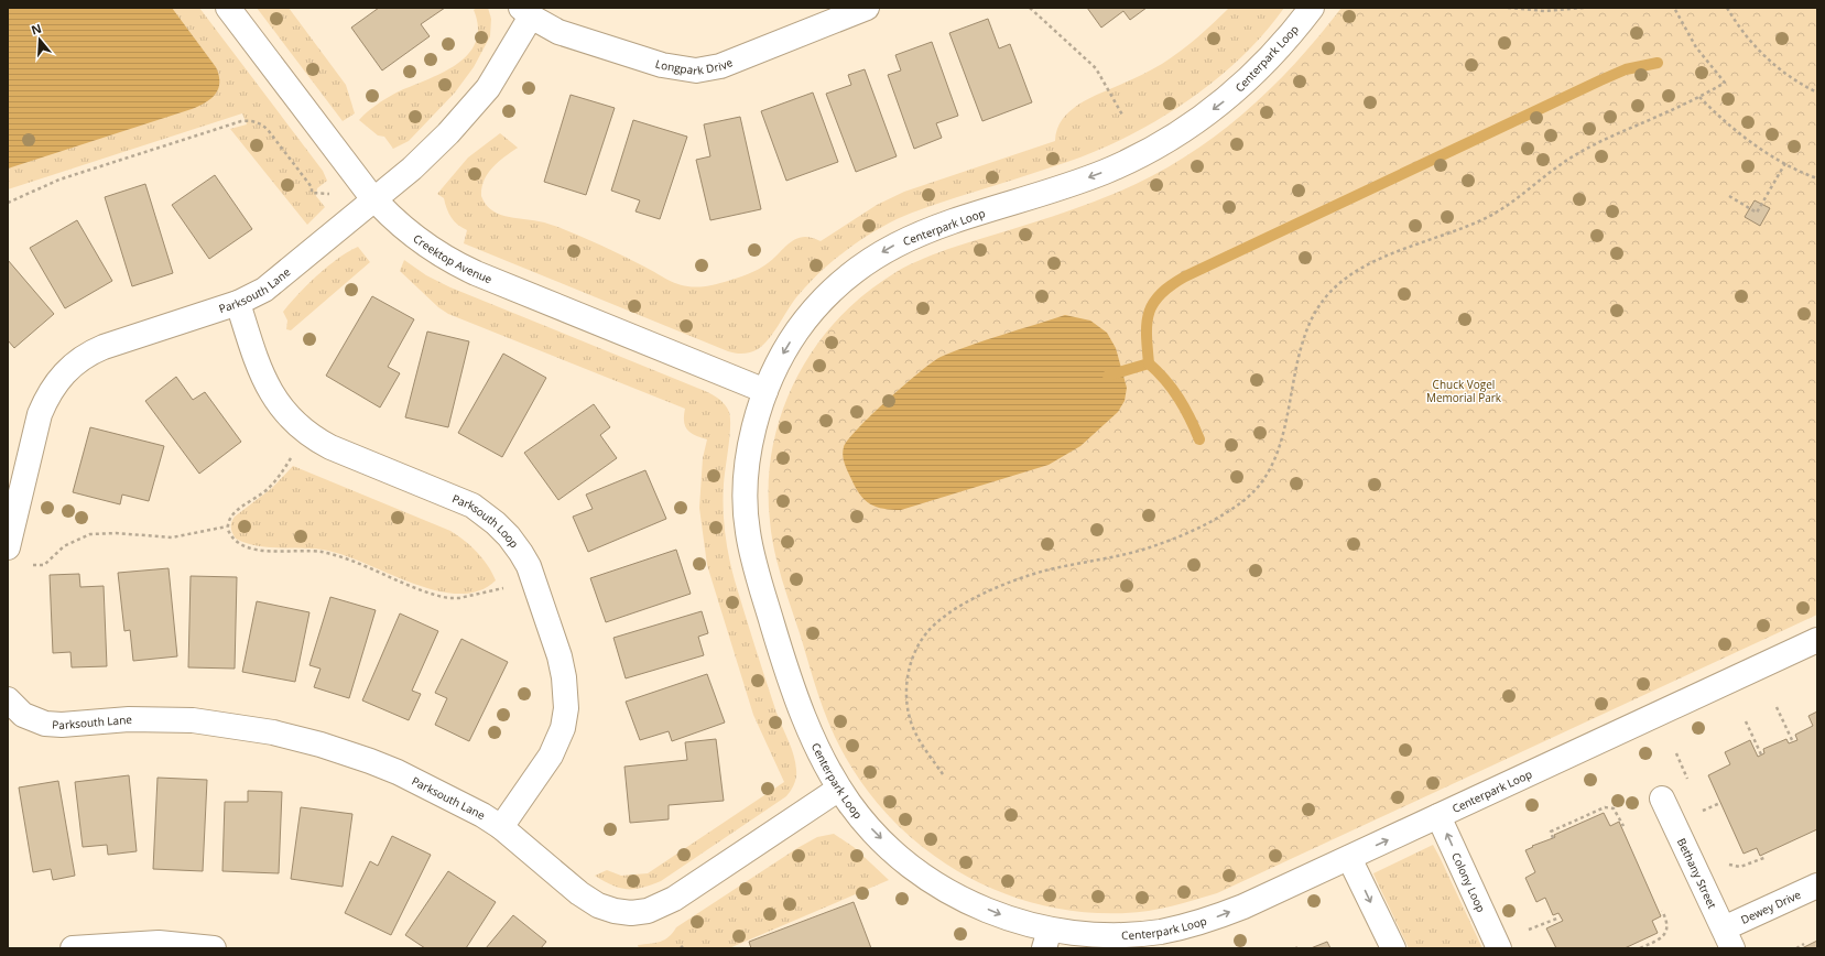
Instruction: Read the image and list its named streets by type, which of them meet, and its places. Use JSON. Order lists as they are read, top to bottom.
{
  "streets": {
    "street": [
      "Centerpark Loop",
      "Longpark Drive",
      "Creektop Avenue",
      "Parksouth Lane",
      "Parksouth Loop",
      "Bethany Street",
      "Colony Loop",
      "Dewey Drive"
    ]
  },
  "crossings": [
    ["Centerpark Loop", "Creektop Avenue"],
    ["Centerpark Loop", "Parksouth Lane"],
    ["Centerpark Loop", "Colony Loop"],
    ["Longpark Drive", "Parksouth Lane"],
    ["Creektop Avenue", "Parksouth Lane"],
    ["Parksouth Lane", "Parksouth Loop"],
    ["Bethany Street", "Dewey Drive"]
  ],
  "parks": ["Chuck Vogel Memorial Park"],
  "north": "top"
}
